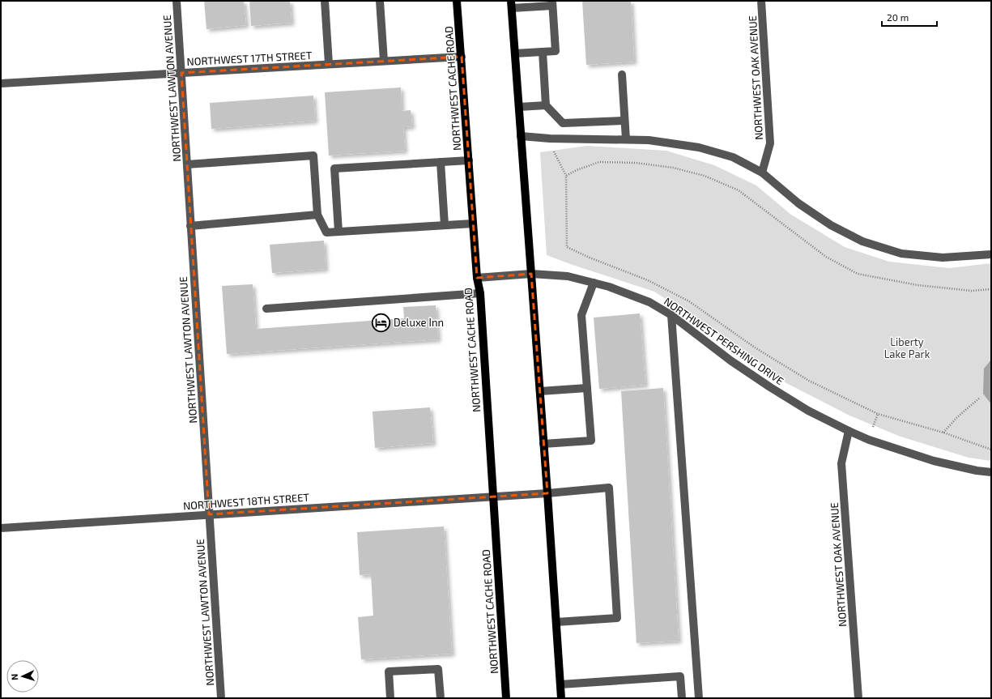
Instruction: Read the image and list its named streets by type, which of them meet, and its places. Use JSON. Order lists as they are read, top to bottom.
{
  "streets": {
    "main road": ["NORTHWEST CACHE ROAD"],
    "street": [
      "NORTHWEST 17TH STREET",
      "NORTHWEST OAK AVENUE",
      "NORTHWEST LAWTON AVENUE",
      "NORTHWEST PERSHING DRIVE",
      "NORTHWEST 18TH STREET"
    ]
  },
  "crossings": [
    ["NORTHWEST 17TH STREET", "NORTHWEST LAWTON AVENUE"],
    ["NORTHWEST 17TH STREET", "NORTHWEST CACHE ROAD"],
    ["NORTHWEST OAK AVENUE", "NORTHWEST PERSHING DRIVE"],
    ["NORTHWEST LAWTON AVENUE", "NORTHWEST 18TH STREET"],
    ["NORTHWEST CACHE ROAD", "NORTHWEST PERSHING DRIVE"],
    ["NORTHWEST CACHE ROAD", "NORTHWEST 18TH STREET"]
  ],
  "parks": ["Liberty Lake Park"],
  "places": {
    "hotel": ["Deluxe Inn"]
  },
  "scale_bar": "20 m",
  "north": "left"
}
